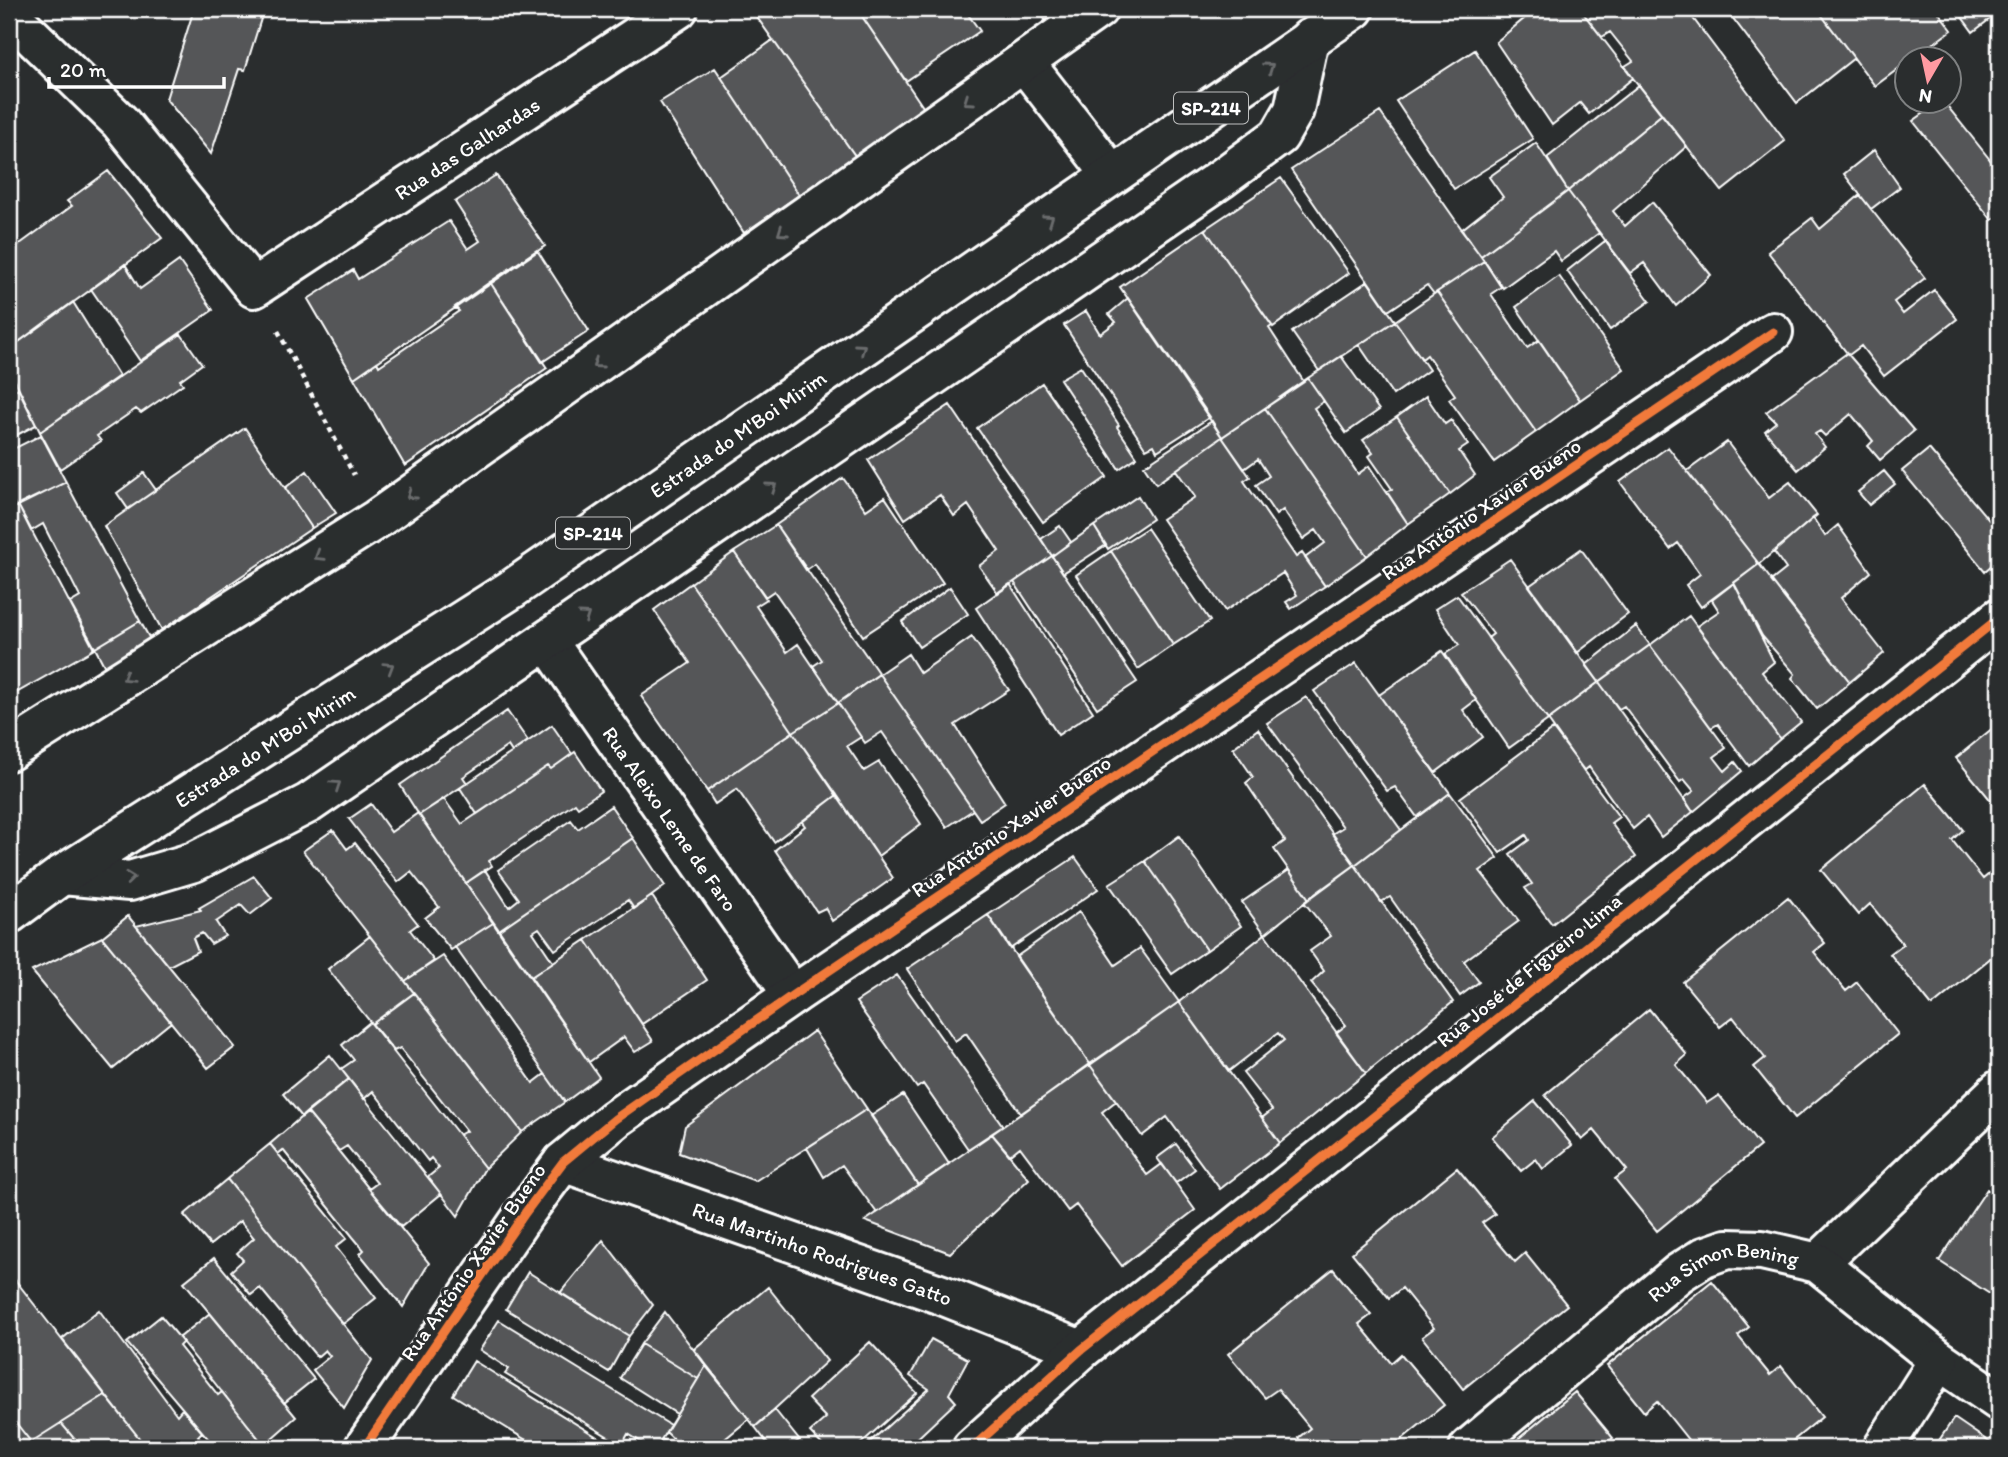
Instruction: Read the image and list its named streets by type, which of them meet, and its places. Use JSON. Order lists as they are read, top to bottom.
{
  "streets": {
    "street": [
      "SP-214",
      "Rua das Galhardas",
      "Estrada do M'Boi Mirim",
      "Rua Antônio Xavier Bueno",
      "Rua Aleixo Leme de Faro",
      "Rua José de Figueiro Lima",
      "Rua Martinho Rodrigues Gatto",
      "Rua Simon Bening"
    ]
  },
  "crossings": [
    ["Rua Antônio Xavier Bueno", "Rua Aleixo Leme de Faro"],
    ["Rua Antônio Xavier Bueno", "Rua Martinho Rodrigues Gatto"],
    ["Rua José de Figueiro Lima", "Rua Martinho Rodrigues Gatto"]
  ],
  "scale_bar": "20 m",
  "north": "bottom"
}
